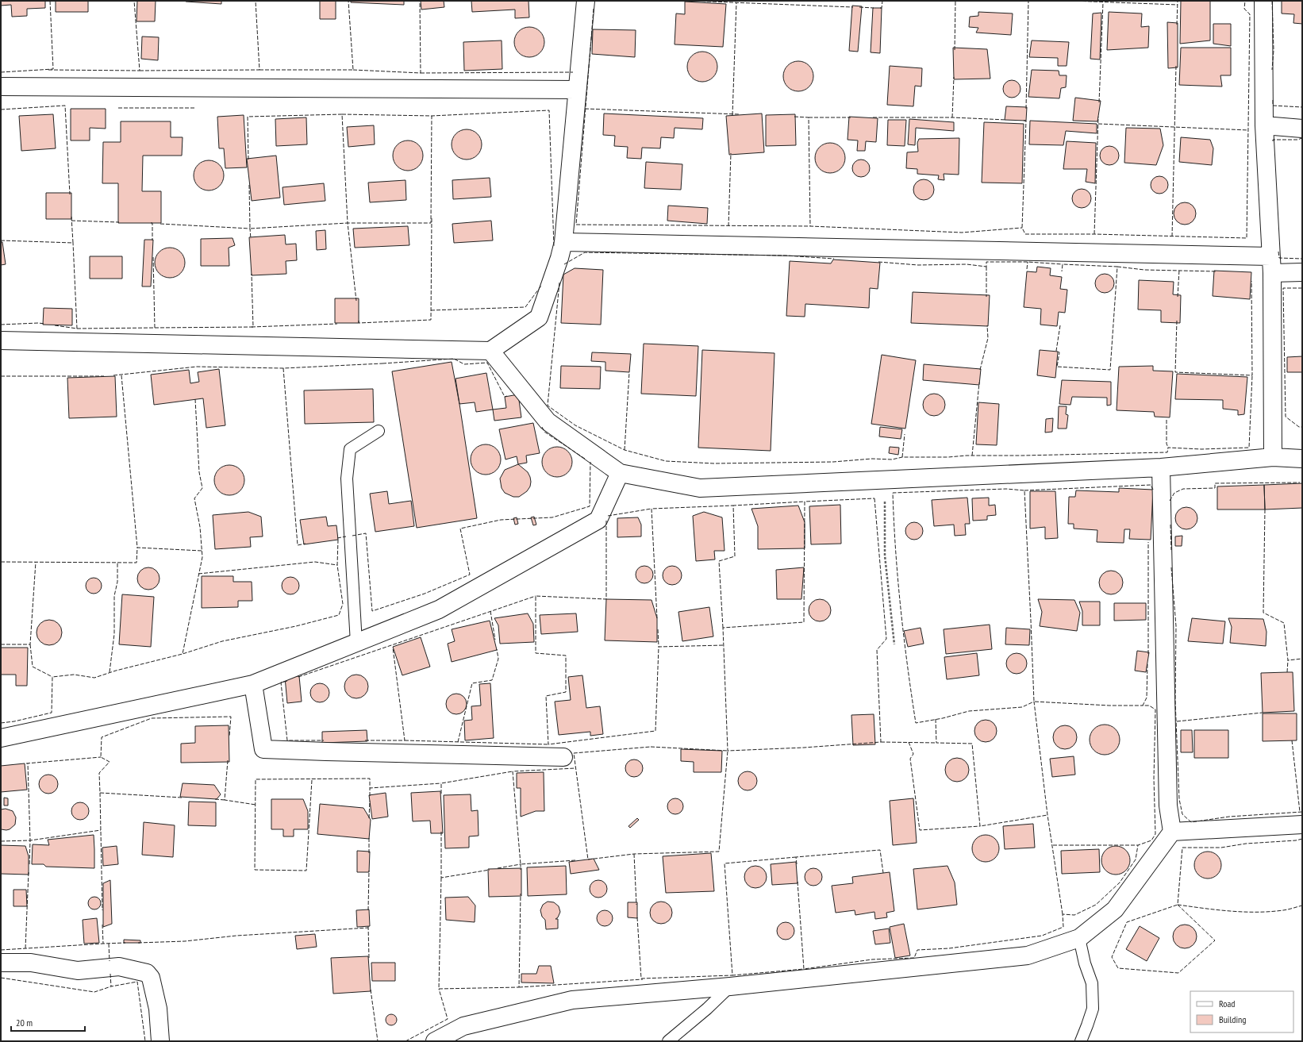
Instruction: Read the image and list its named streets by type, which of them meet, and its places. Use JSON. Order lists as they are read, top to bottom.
{
  "legend": ["Road", "Building"],
  "scale_bar": "20 m"
}
